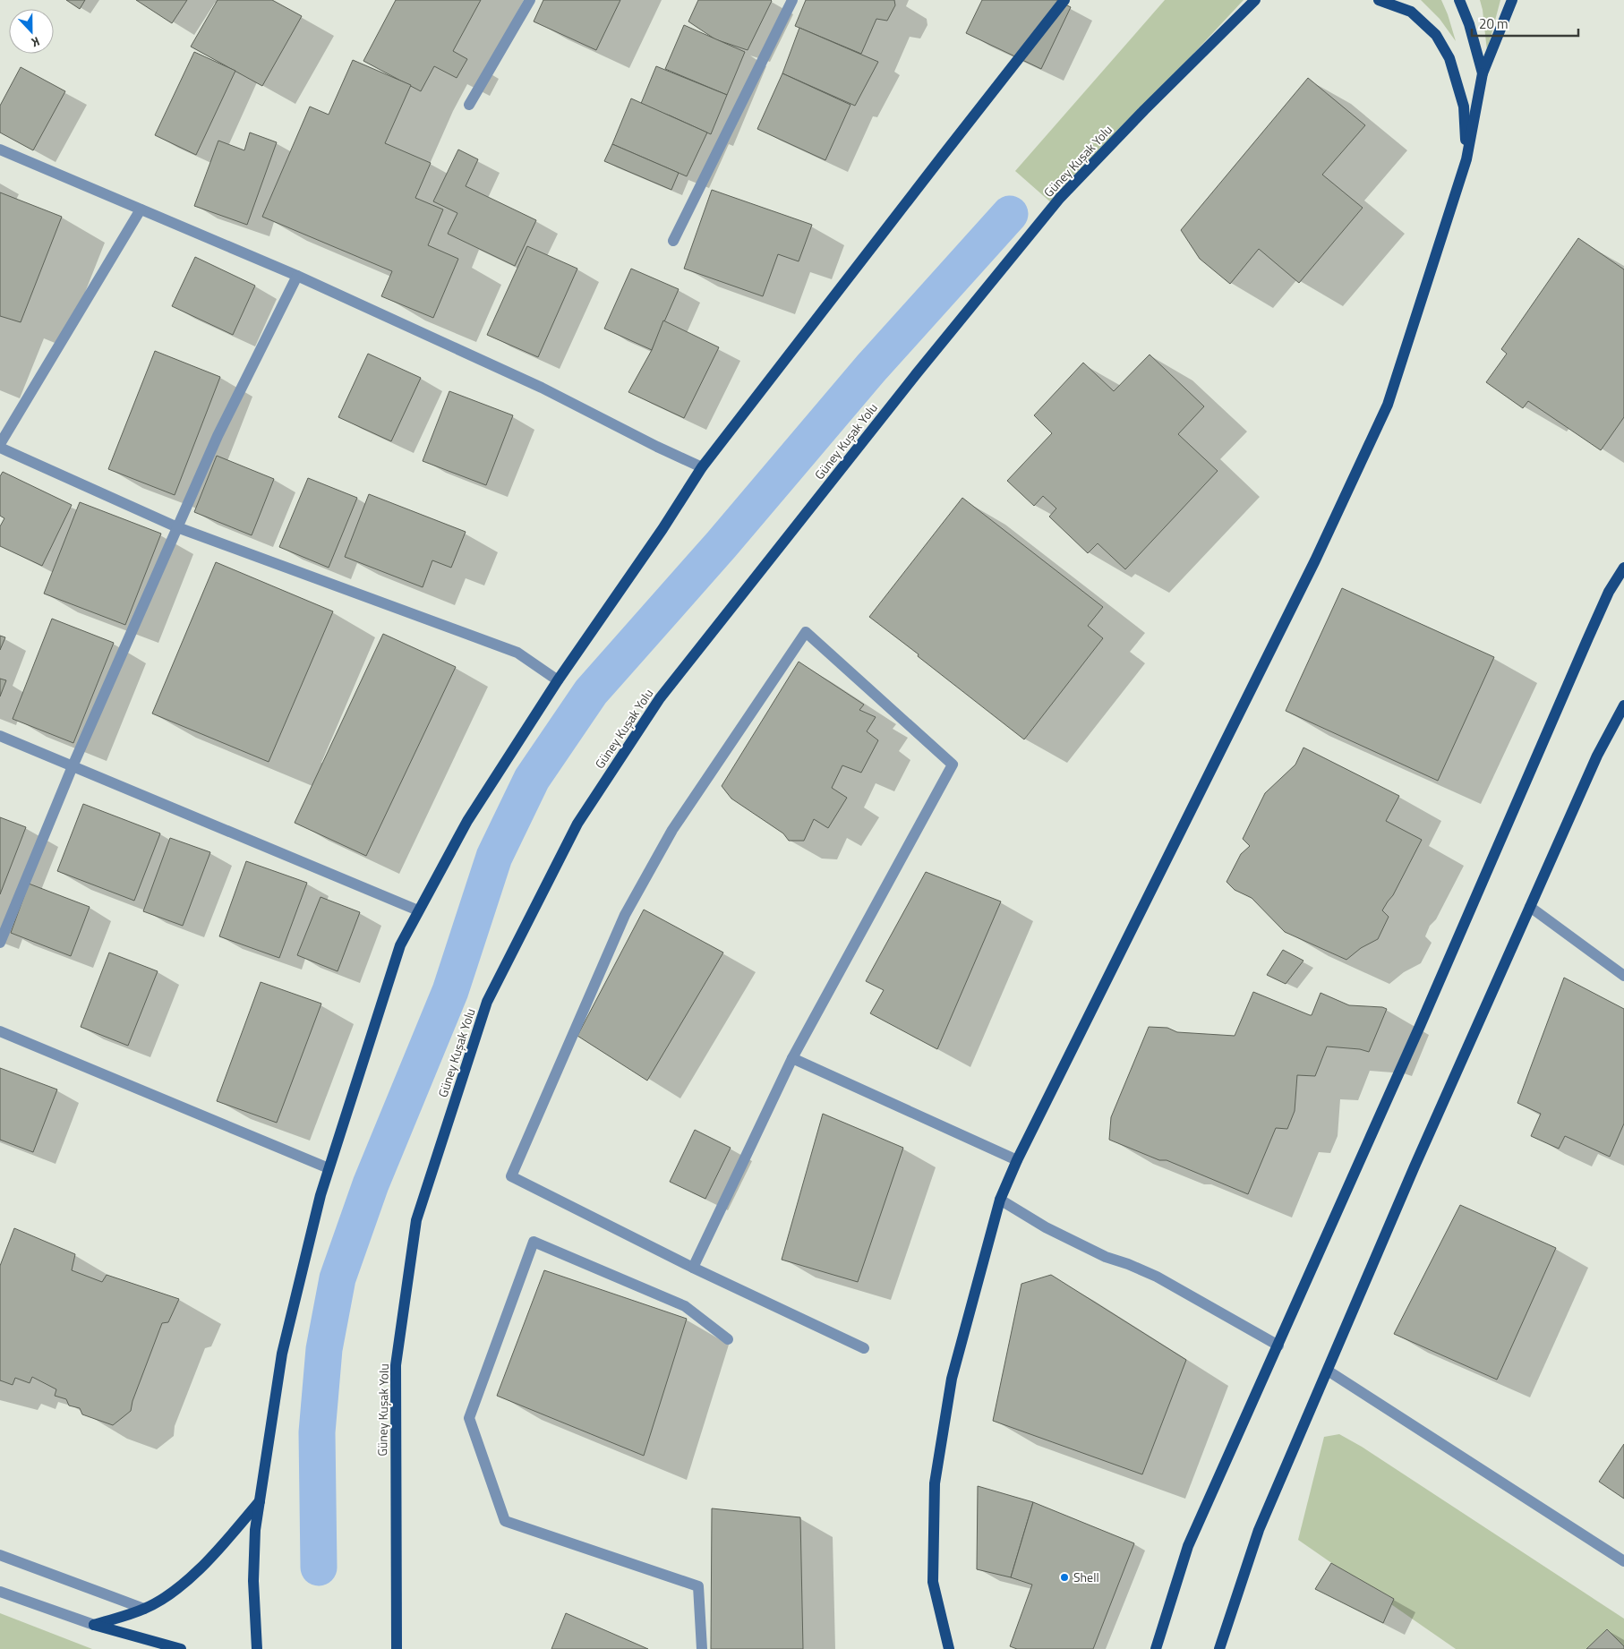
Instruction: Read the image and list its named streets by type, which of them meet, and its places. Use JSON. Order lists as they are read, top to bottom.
{
  "streets": {
    "main road": ["Güney Kuşak Yolu"]
  },
  "places": ["Shell"],
  "scale_bar": "20 m",
  "north": "bottom"
}
